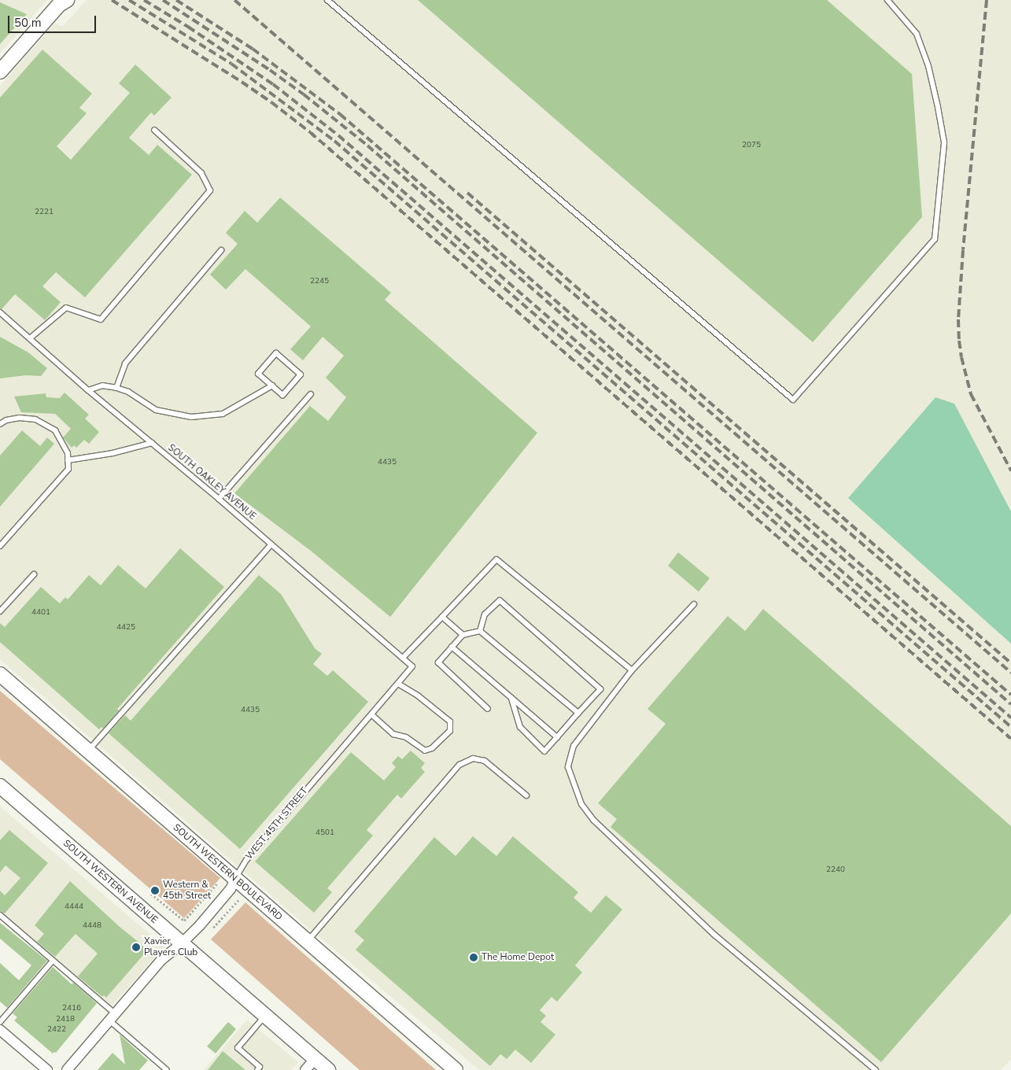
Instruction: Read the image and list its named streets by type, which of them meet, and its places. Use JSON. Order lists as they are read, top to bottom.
{
  "streets": {
    "street": ["WEST 45TH STREET", "SOUTH WESTERN BOULEVARD", "SOUTH WESTERN AVENUE"],
    "lane": ["SOUTH OAKLEY AVENUE"]
  },
  "crossings": [
    ["SOUTH OAKLEY AVENUE", "WEST 45TH STREET"],
    ["WEST 45TH STREET", "SOUTH WESTERN BOULEVARD"],
    ["WEST 45TH STREET", "SOUTH WESTERN AVENUE"]
  ],
  "places": ["Western & 45th Street", "Xavier Players Club", "The Home Depot"],
  "house_numbers": [
    "2075",
    "2221",
    "2245",
    "4435",
    "4401",
    "4425",
    "4435",
    "4501",
    "2240",
    "4444",
    "4448",
    "2416",
    "2418",
    "2422"
  ],
  "scale_bar": "50 m"
}
